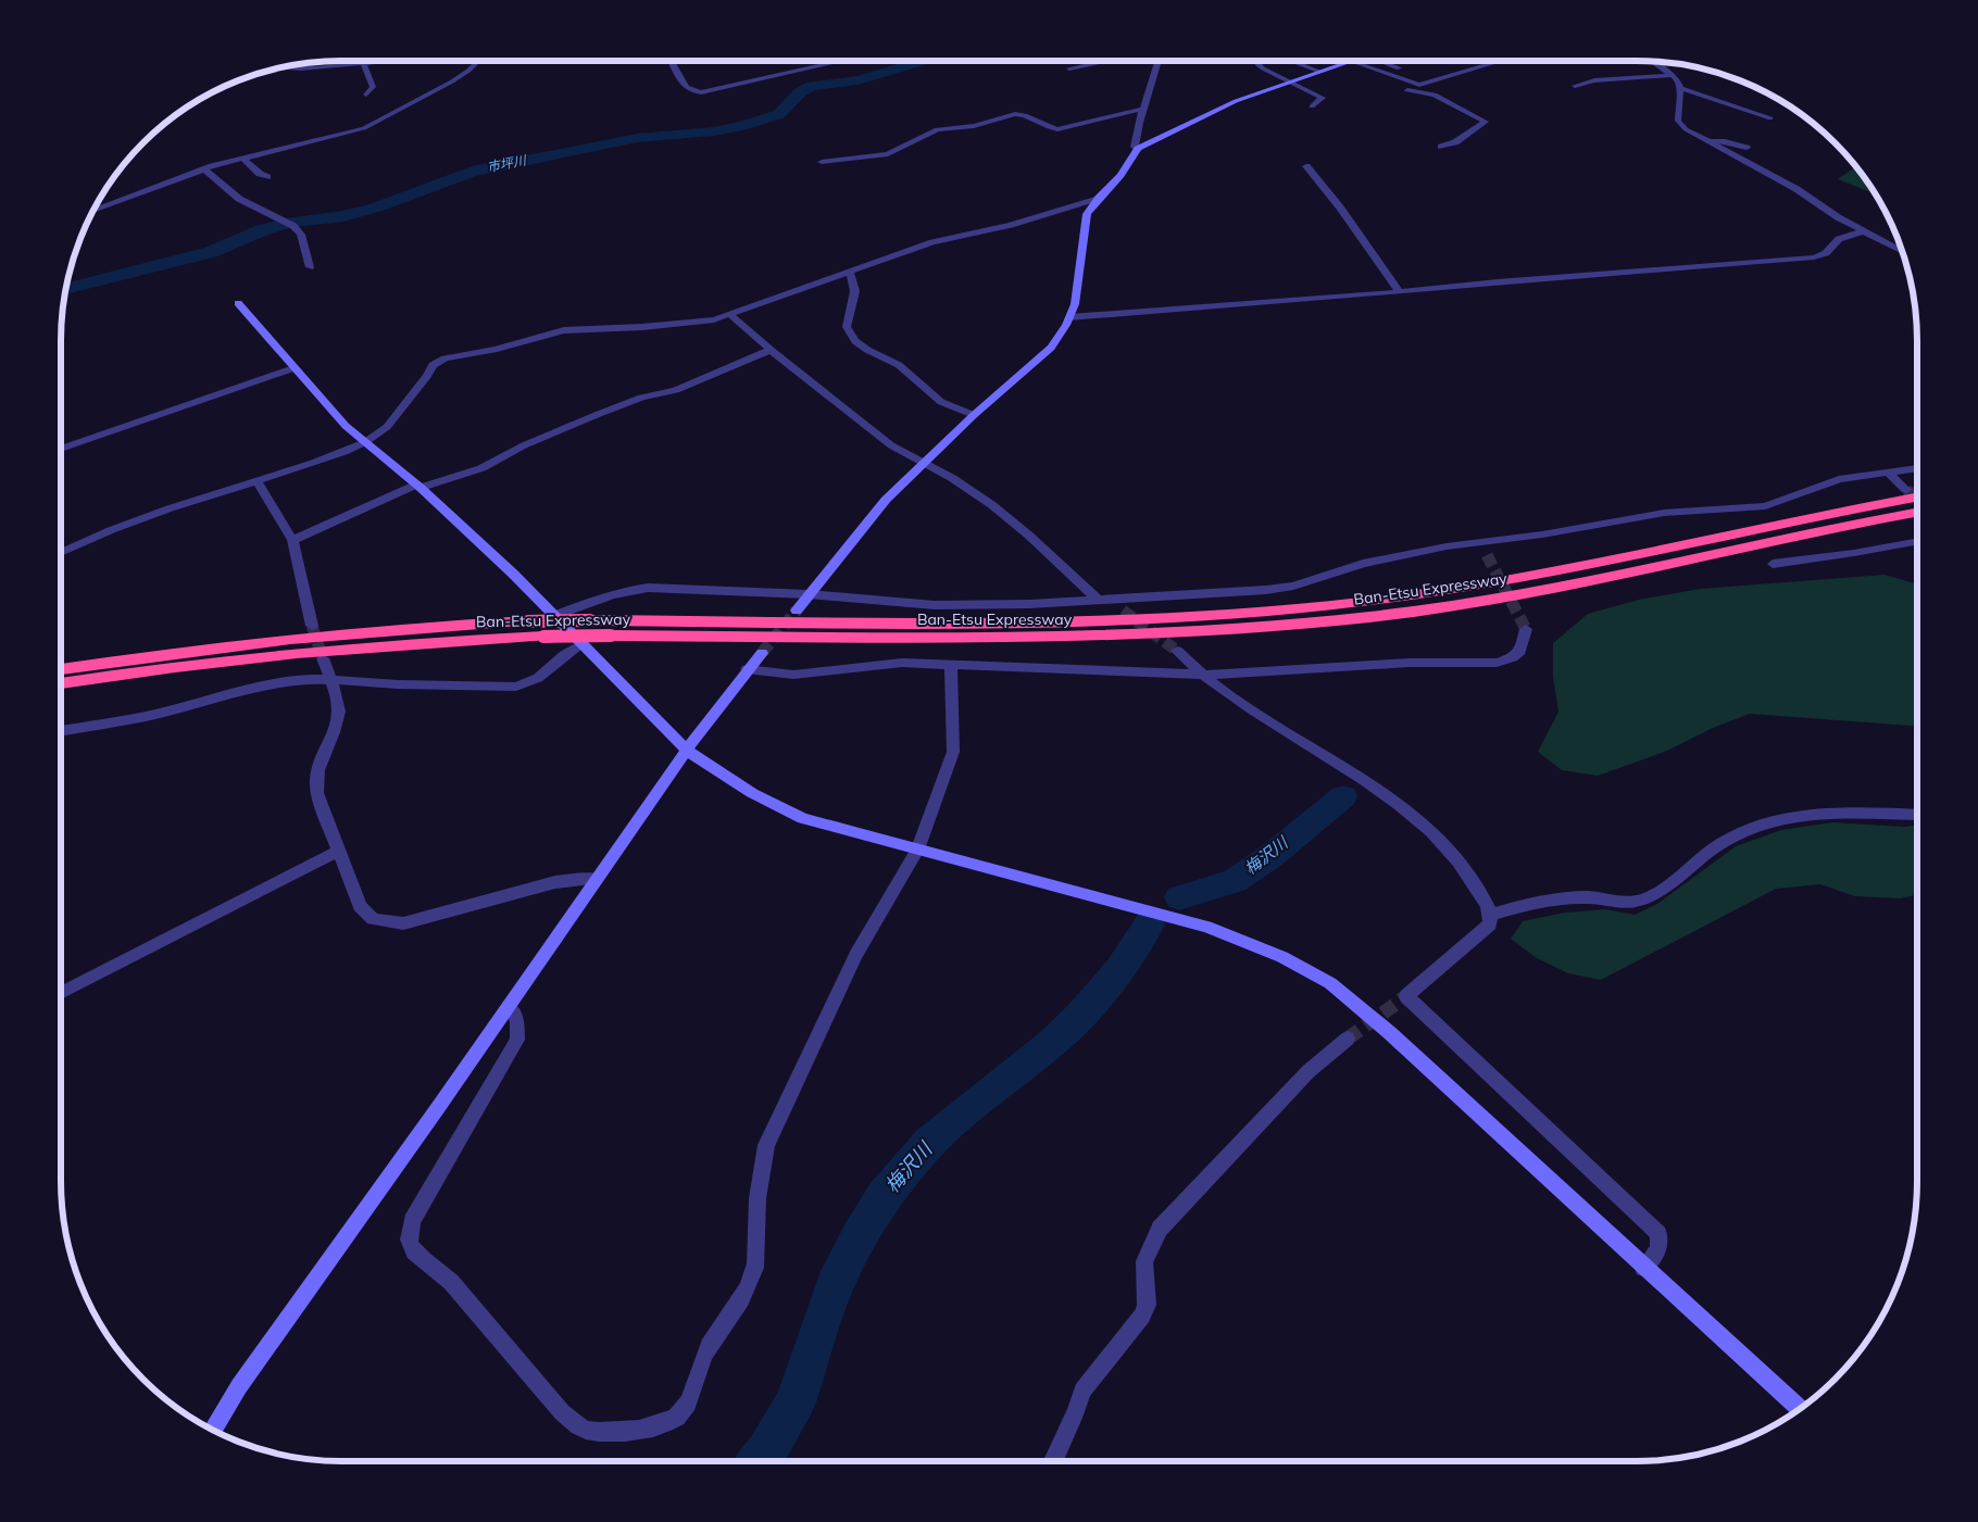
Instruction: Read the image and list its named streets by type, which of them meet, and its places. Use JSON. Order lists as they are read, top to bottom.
{
  "streets": {
    "highway": ["Ban-Etsu Expressway"]
  },
  "water": ["市坪川", "梅沢川"]
}
